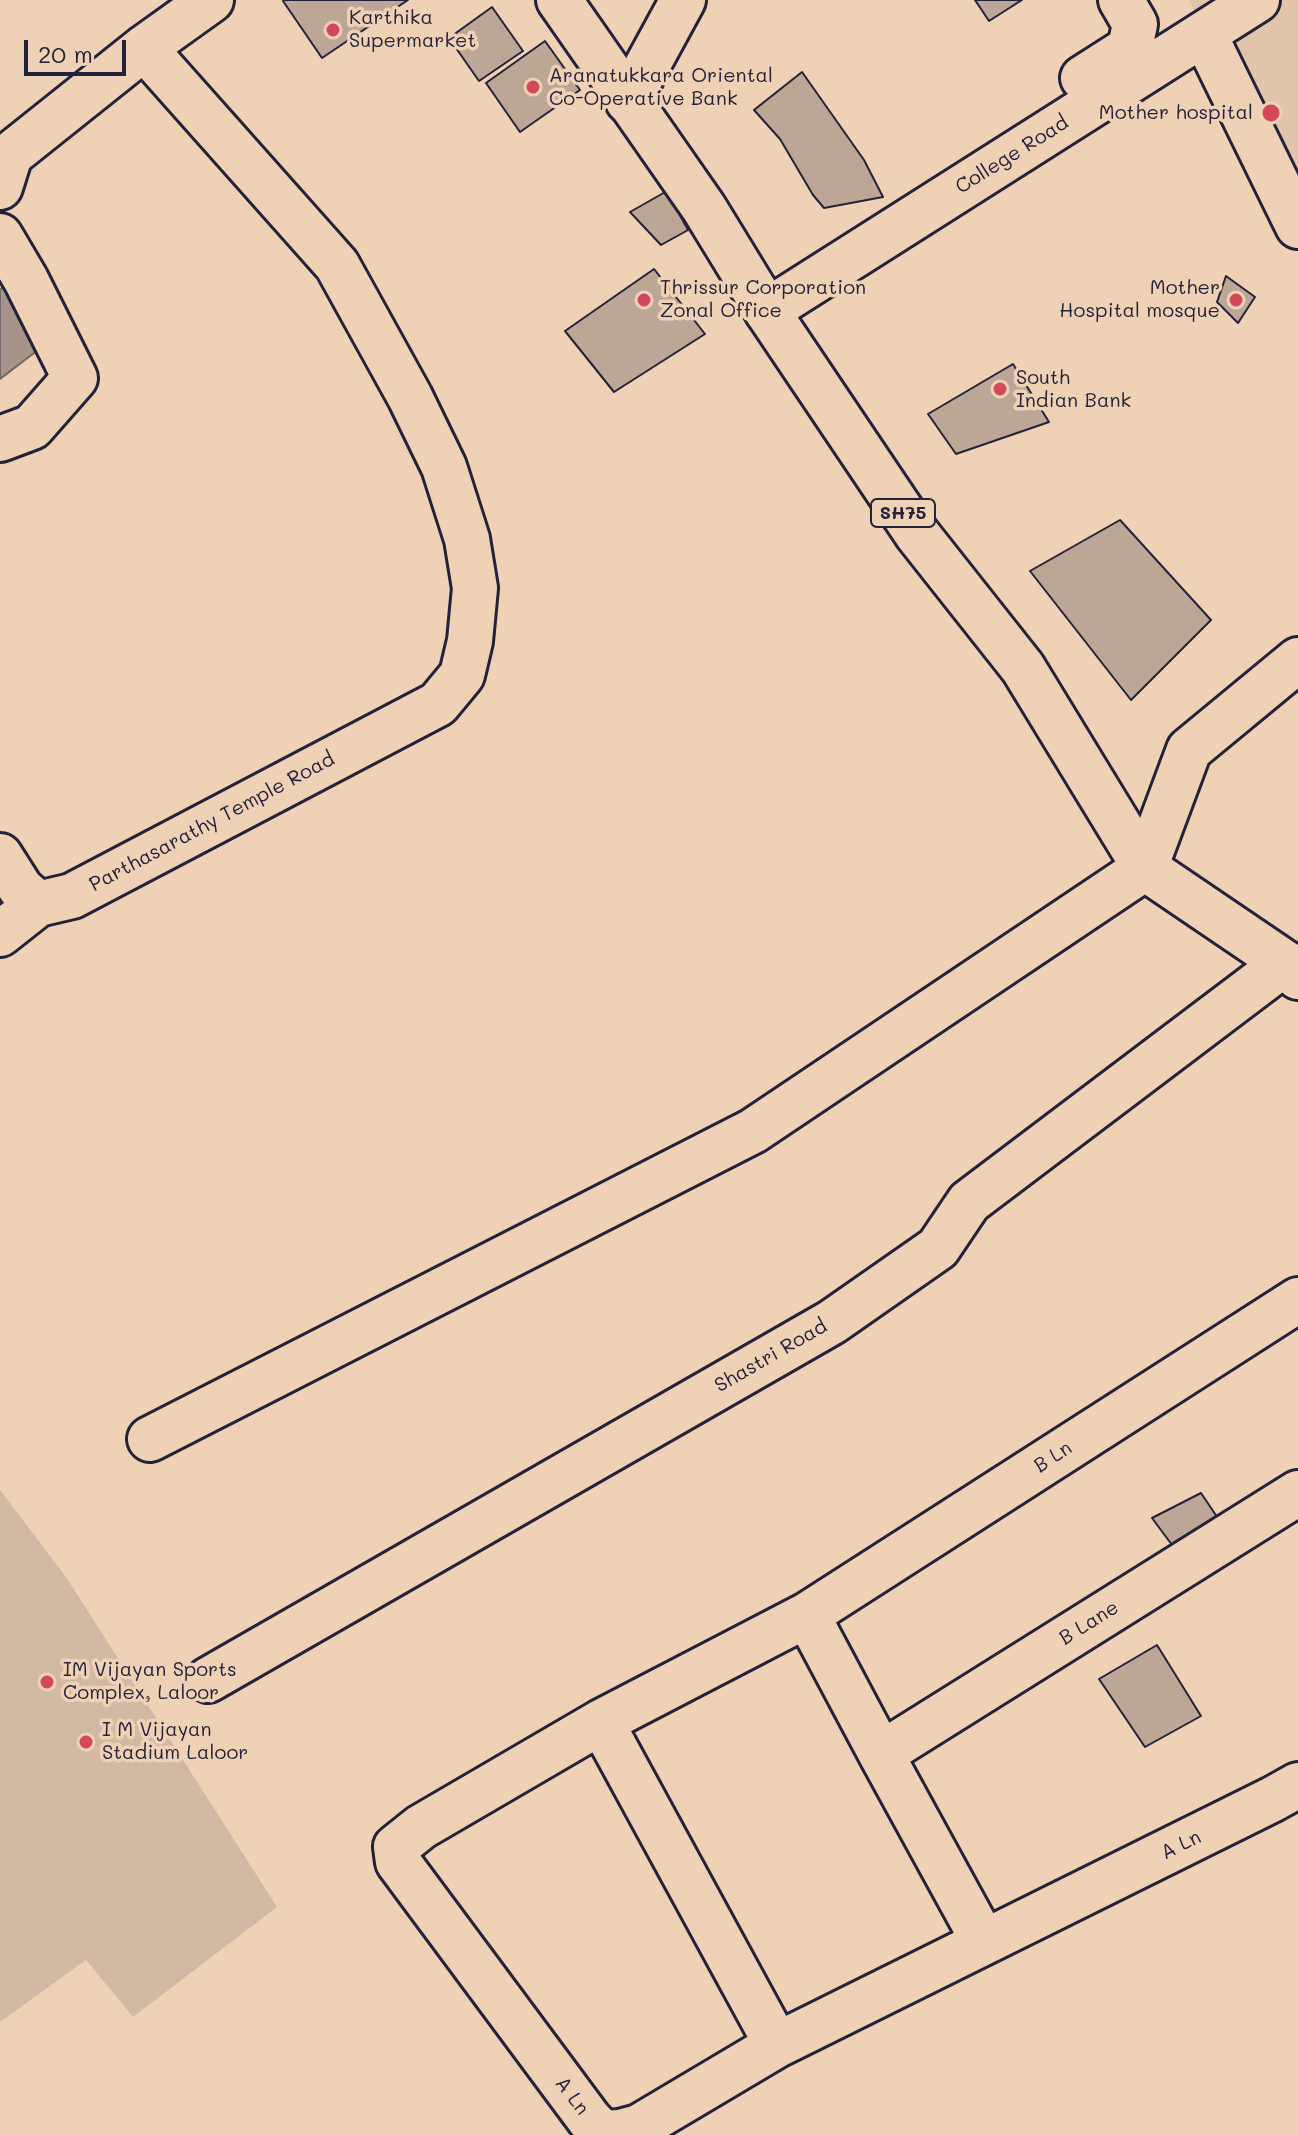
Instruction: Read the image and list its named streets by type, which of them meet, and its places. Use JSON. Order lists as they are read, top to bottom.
{
  "streets": {
    "street": [
      "College Road",
      "SH75",
      "Parthasarathy Temple Road",
      "Shastri Road",
      "B Ln",
      "B Lane",
      "A Ln"
    ]
  },
  "crossings": [
    ["College Road", "SH75"],
    ["SH75", "Shastri Road"],
    ["B Ln", "A Ln"]
  ],
  "places": [
    "Karthika Supermarket",
    "Aranatukkara Oriental Co-Operative Bank",
    "Mother hospital",
    "Thrissur Corporation Zonal Office",
    "Mother Hospital mosque",
    "South Indian Bank",
    "IM Vijayan Sports Complex, Laloor",
    "I M Vijayan Stadium Laloor"
  ],
  "scale_bar": "20 m"
}
